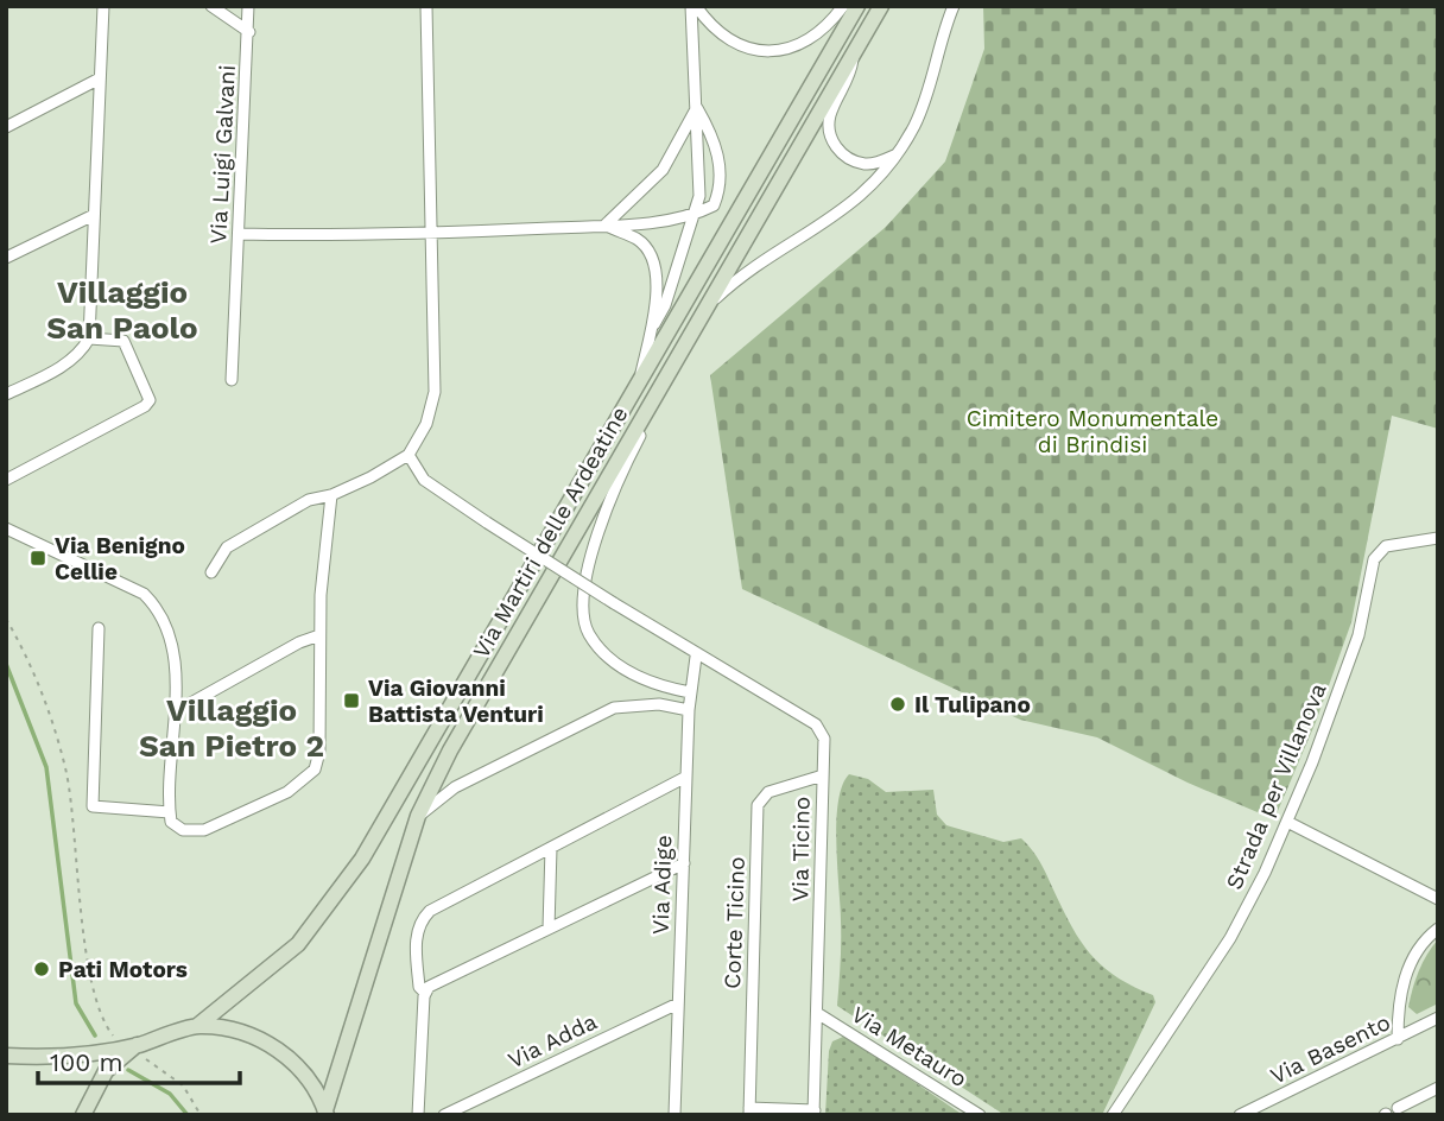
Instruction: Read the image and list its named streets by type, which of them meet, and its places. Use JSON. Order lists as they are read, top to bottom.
{
  "streets": {
    "street": [
      "Via Luigi Galvani",
      "Via Martiri delle Ardeatine",
      "Strada per Villanova",
      "Via Ticino",
      "Via Adige",
      "Corte Ticino",
      "Via Adda",
      "Via Metauro",
      "Via Basento"
    ]
  },
  "crossings": [
    ["Via Ticino", "Via Adige"],
    ["Via Ticino", "Corte Ticino"],
    ["Via Ticino", "Via Metauro"],
    ["Via Adige", "Via Adda"]
  ],
  "districts": ["Villaggio San Paolo", "Villaggio San Pietro 2"],
  "parks": ["Cimitero Monumentale di Brindisi"],
  "places": {
    "transit": ["Via Benigno Cellie", "Via Giovanni Battista Venturi"],
    "other": ["Il Tulipano", "Pati Motors"]
  },
  "scale_bar": "100 m"
}
